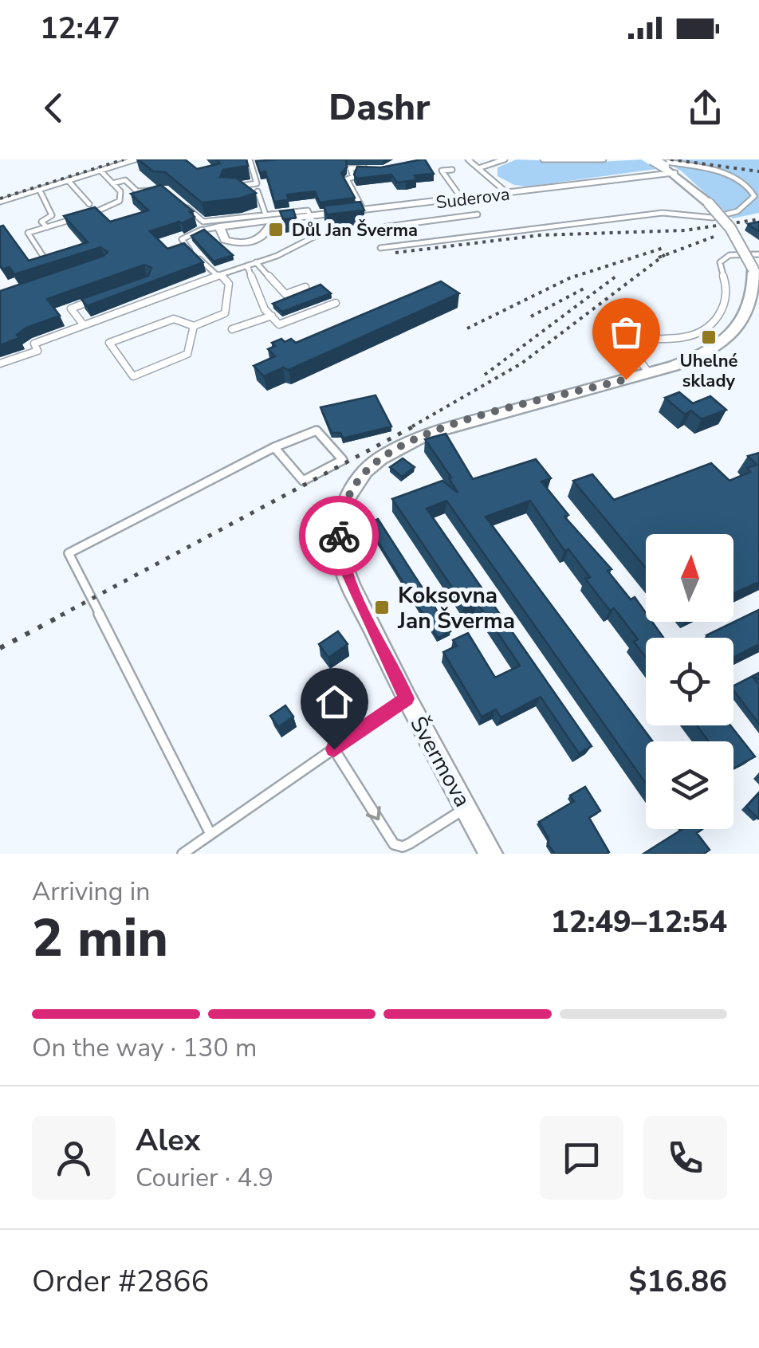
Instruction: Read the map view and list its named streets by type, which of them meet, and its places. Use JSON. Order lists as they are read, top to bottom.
{
  "streets": {
    "street": ["Suderova", "Švermova"]
  },
  "crossings": [
    ["Suderova", "Švermova"]
  ],
  "places": {
    "transit": ["Důl Jan Šverma", "Uhelné sklady", "Koksovna Jan Šverma"]
  },
  "north": "top",
  "page": {
    "status": "12:47",
    "header": "Dashr",
    "heading": ["2 min", "Arriving in", "12:49–12:54"],
    "panel": [
      "Alex",
      "Courier · 4.9",
      "Order #2866",
      "$16.86"
    ],
    "bar": "On the way · 130 m"
  }
}
